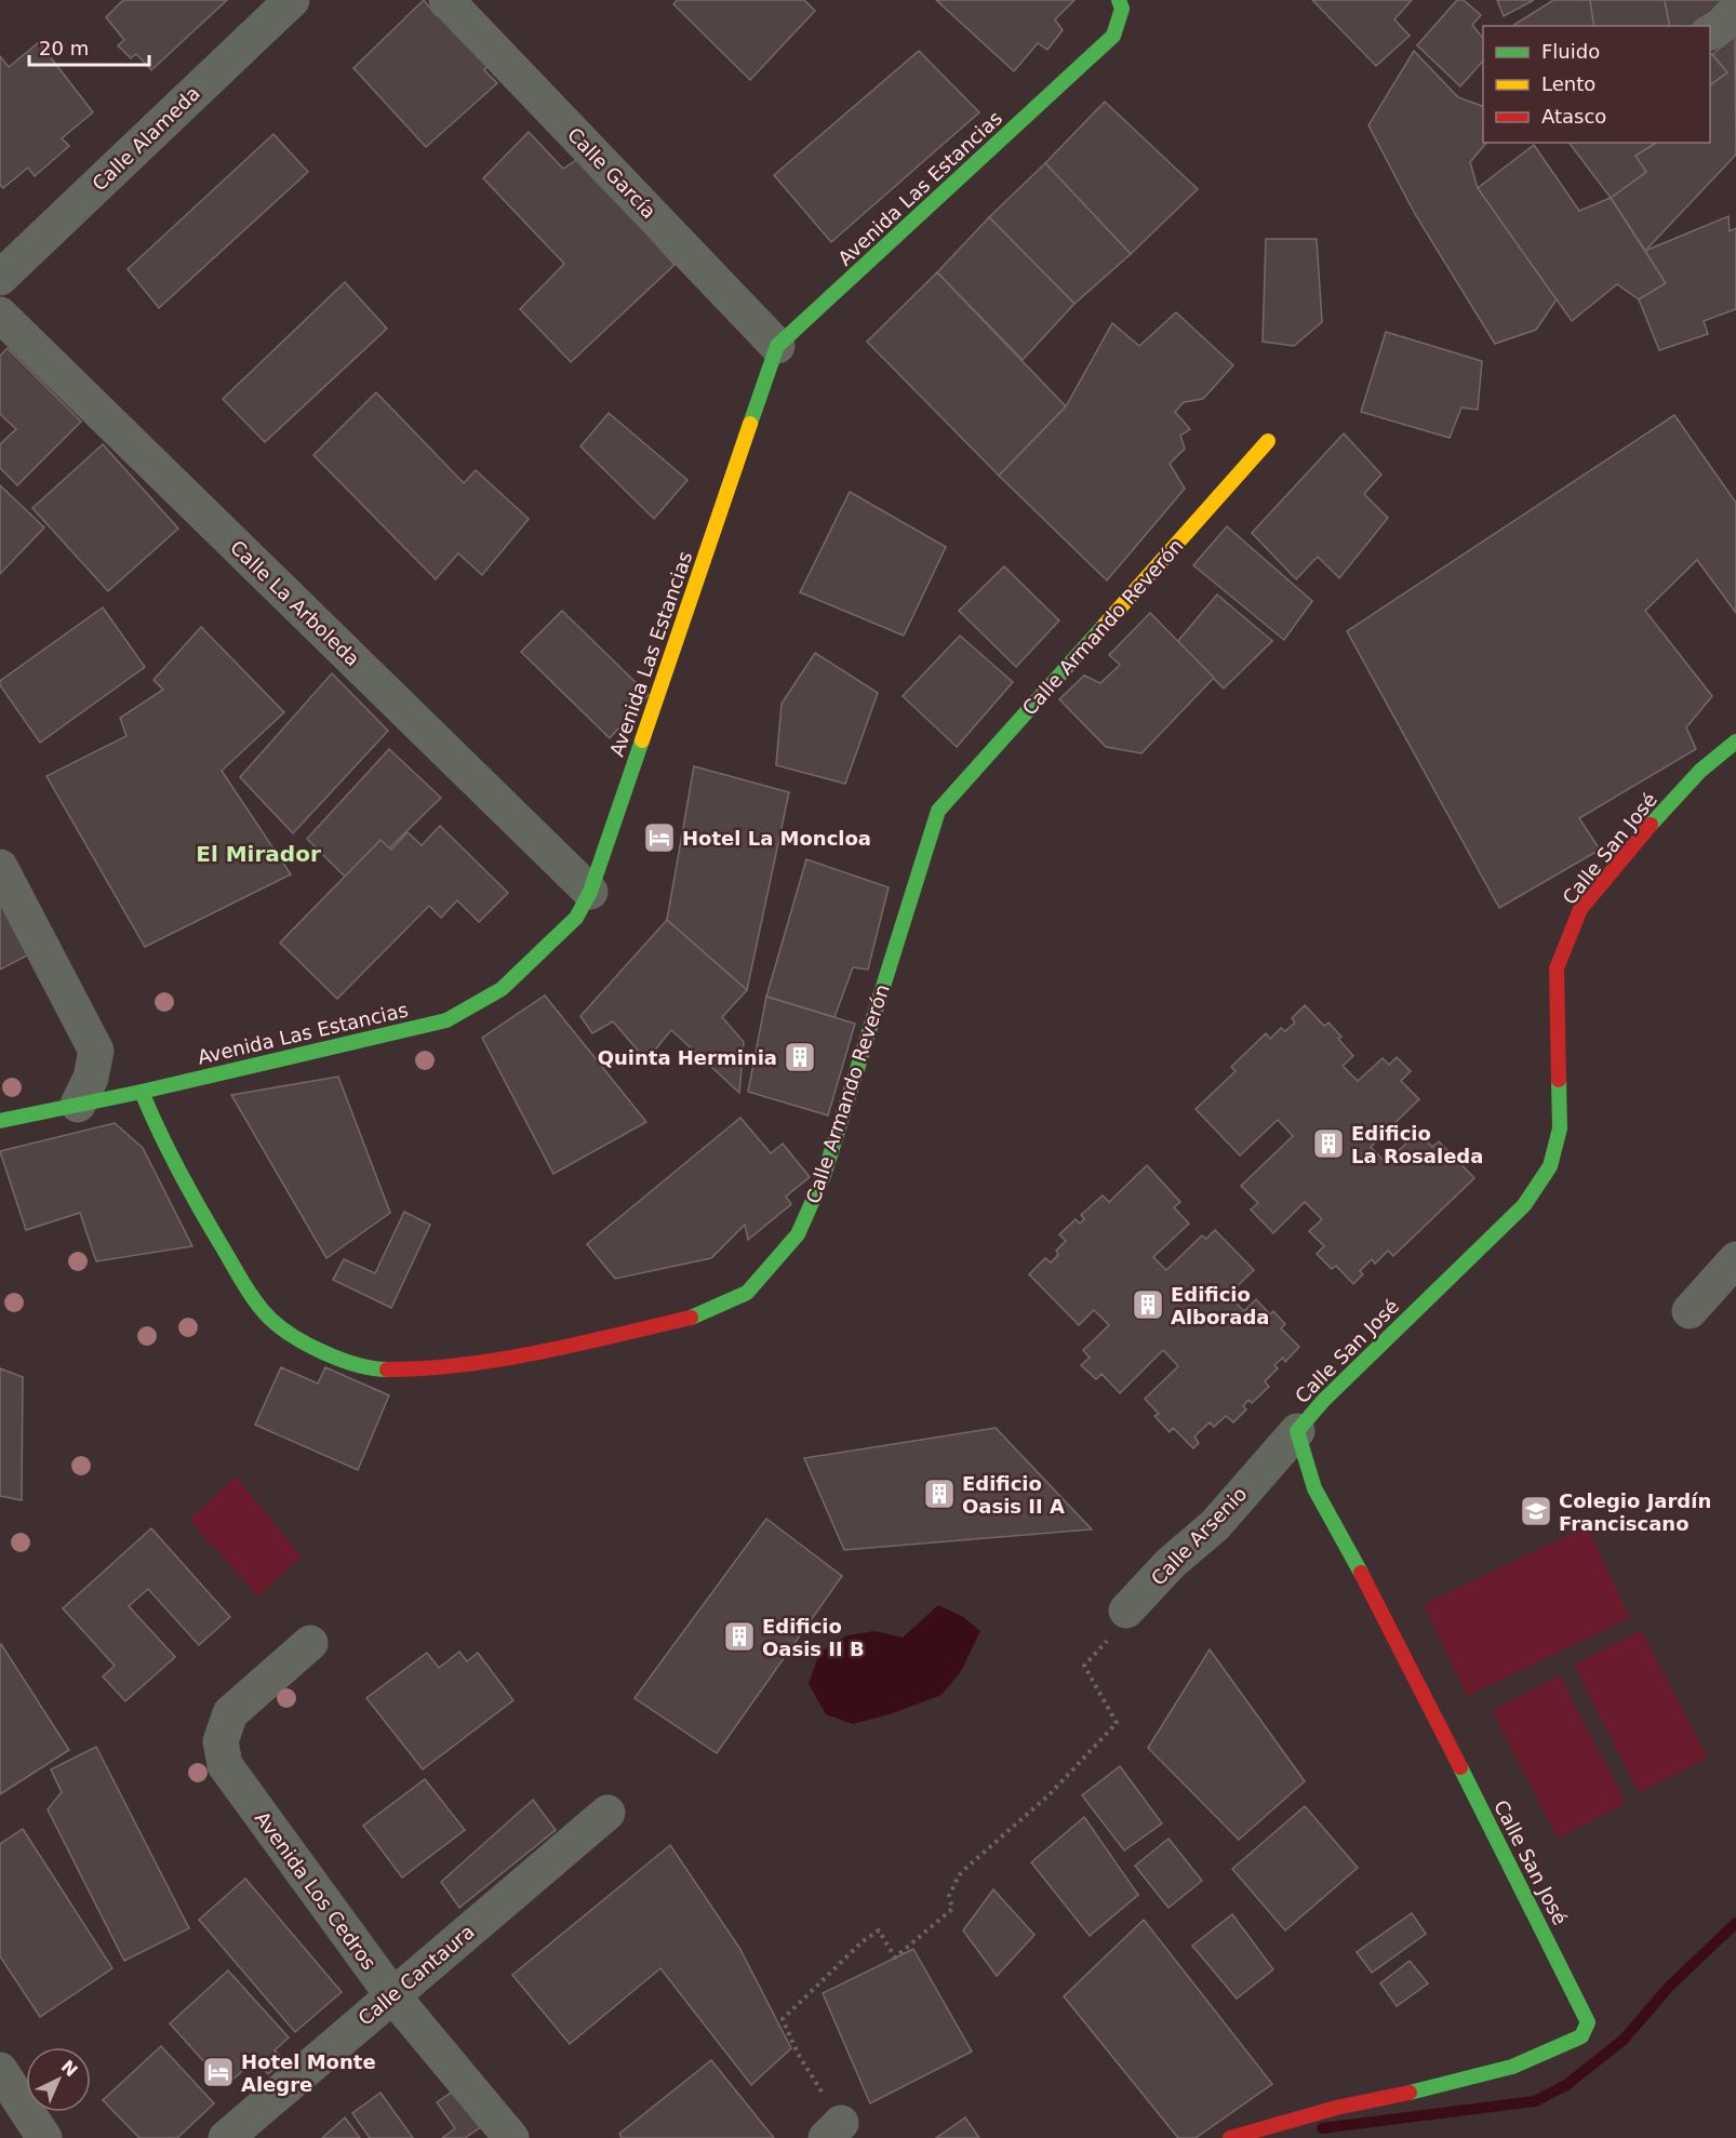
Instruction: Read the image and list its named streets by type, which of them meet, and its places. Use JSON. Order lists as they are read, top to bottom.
{
  "streets": {
    "street": [
      "Calle Alameda",
      "Calle García",
      "Avenida Las Estancias",
      "Calle La Arboleda",
      "Calle Armando Reverón",
      "Calle San José",
      "Calle Arsenio",
      "Avenida Los Cedros",
      "Calle Cantaura"
    ]
  },
  "crossings": [
    ["Calle García", "Avenida Las Estancias"],
    ["Avenida Las Estancias", "Calle La Arboleda"],
    ["Avenida Las Estancias", "Calle Armando Reverón"],
    ["Calle San José", "Calle Arsenio"],
    ["Avenida Los Cedros", "Calle Cantaura"]
  ],
  "districts": ["El Mirador"],
  "places": {
    "hotel": ["Hotel La Moncloa", "Hotel Monte Alegre"],
    "building": [
      "Quinta Herminia",
      "Edificio La Rosaleda",
      "Edificio Alborada",
      "Edificio Oasis II A",
      "Edificio Oasis II B"
    ],
    "school or university": ["Colegio Jardín Franciscano"]
  },
  "legend": ["Fluido", "Lento", "Atasco"],
  "scale_bar": "20 m",
  "north": "top right"
}
